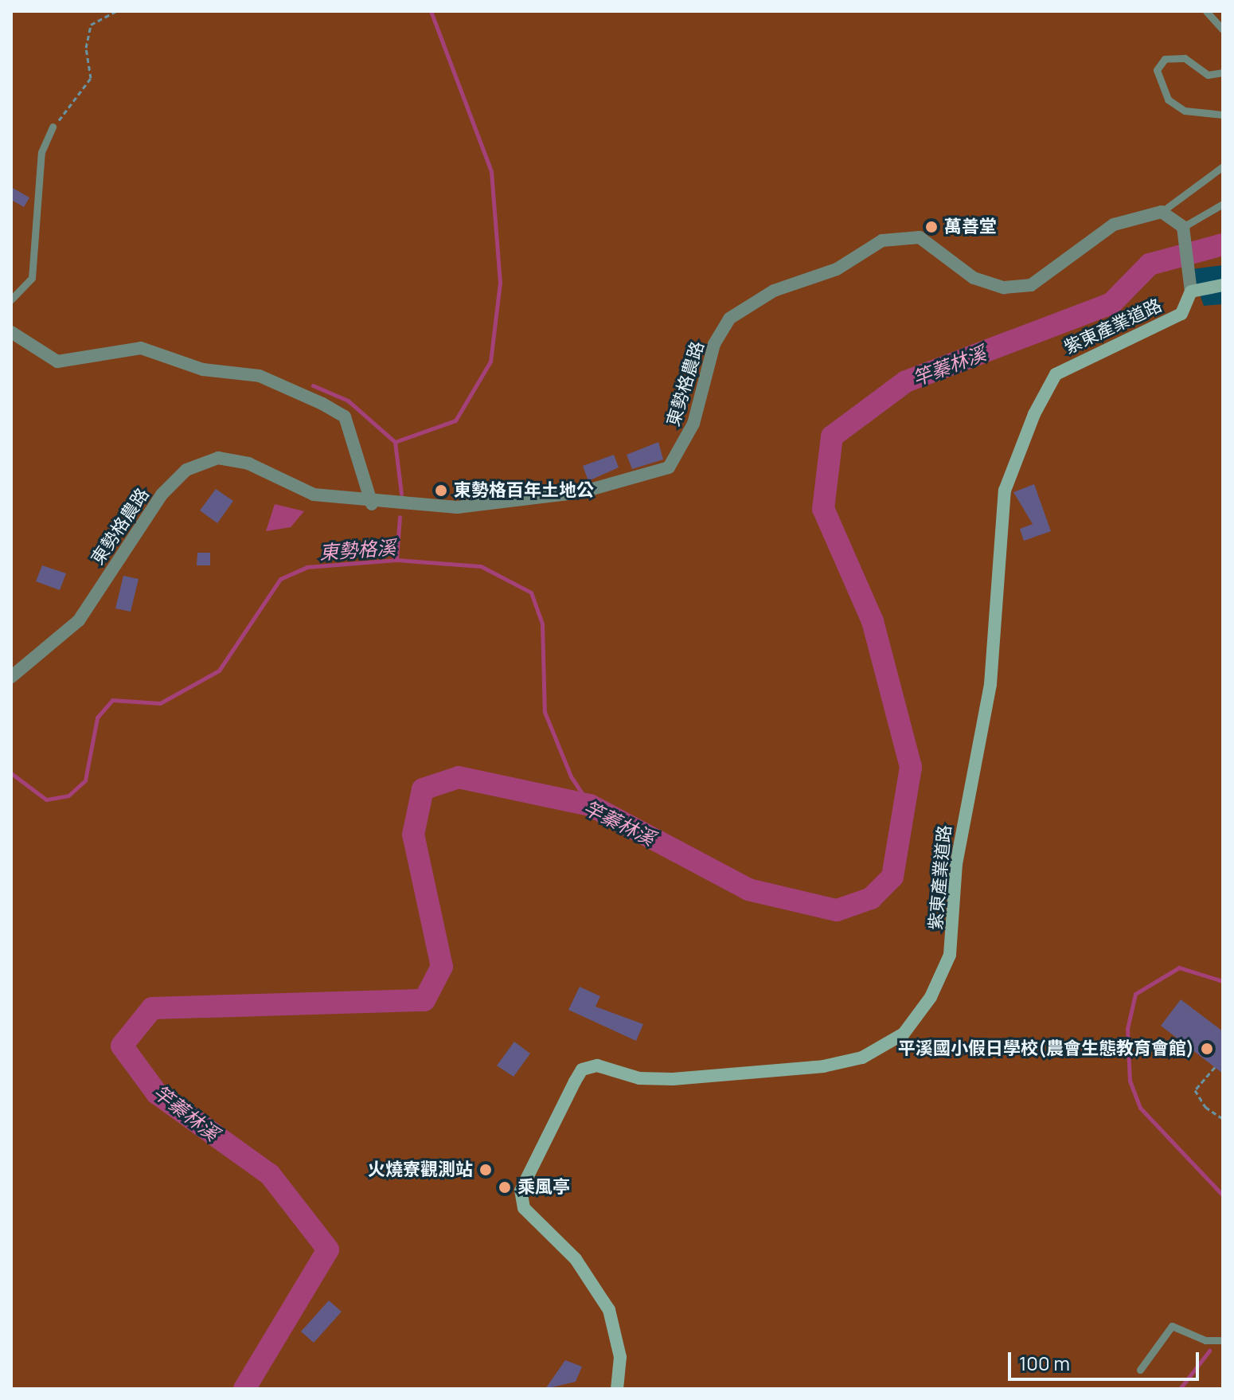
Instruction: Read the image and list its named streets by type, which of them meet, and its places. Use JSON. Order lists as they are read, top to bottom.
{
  "streets": {
    "street": ["紫東產業道路", "東勢格農路"]
  },
  "water": ["竿蓁林溪", "東勢格溪"],
  "places": [
    "萬善堂",
    "東勢格百年土地公",
    "平溪國小假日學校(農會生態教育會館)",
    "火燒寮觀測站",
    "乘風亭"
  ],
  "scale_bar": "100 m"
}
